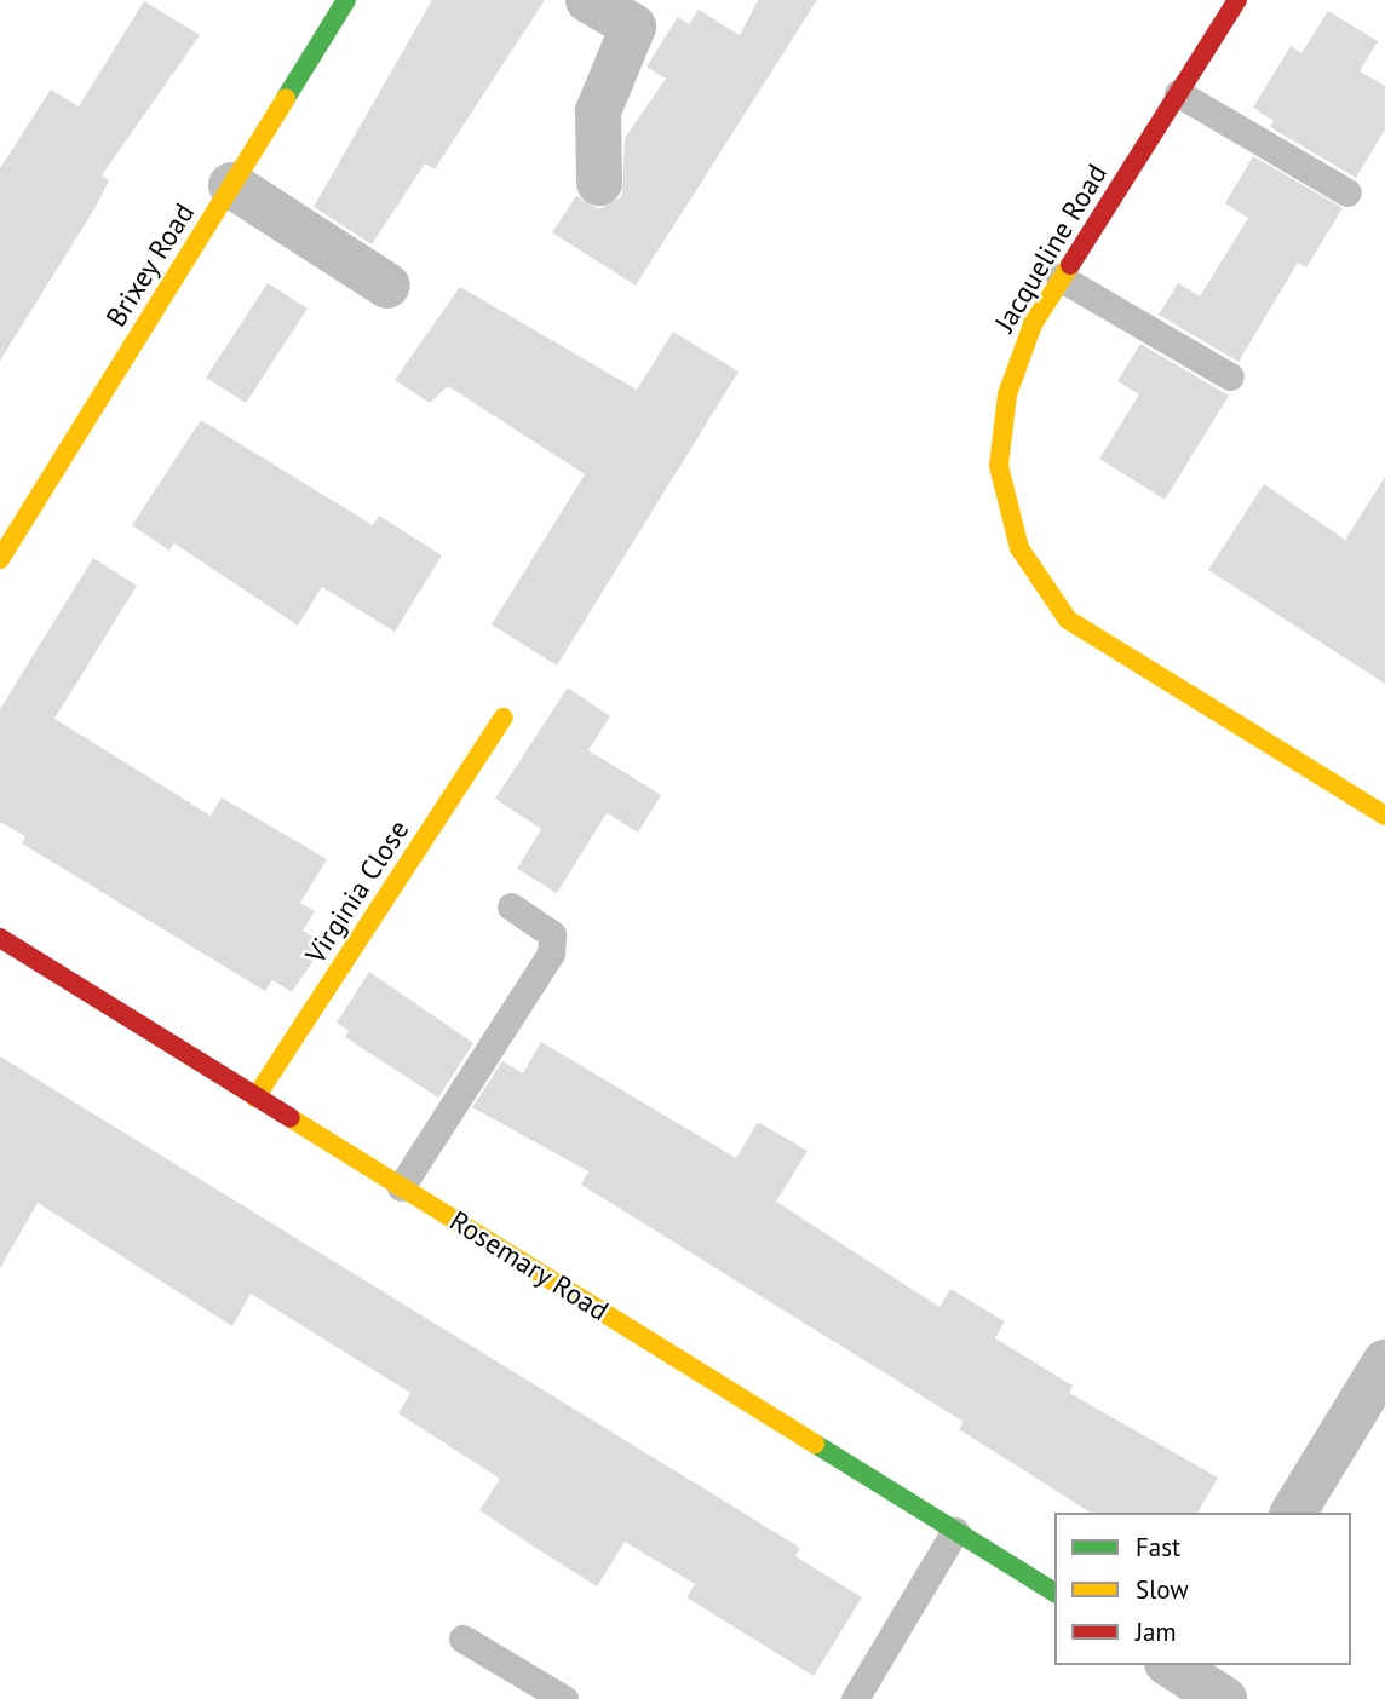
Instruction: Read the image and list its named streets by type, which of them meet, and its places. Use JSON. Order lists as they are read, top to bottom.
{
  "streets": {
    "street": [
      "Jacqueline Road",
      "Brixey Road",
      "Virginia Close",
      "Rosemary Road"
    ]
  },
  "crossings": [
    ["Virginia Close", "Rosemary Road"]
  ],
  "legend": ["Fast", "Slow", "Jam"]
}
